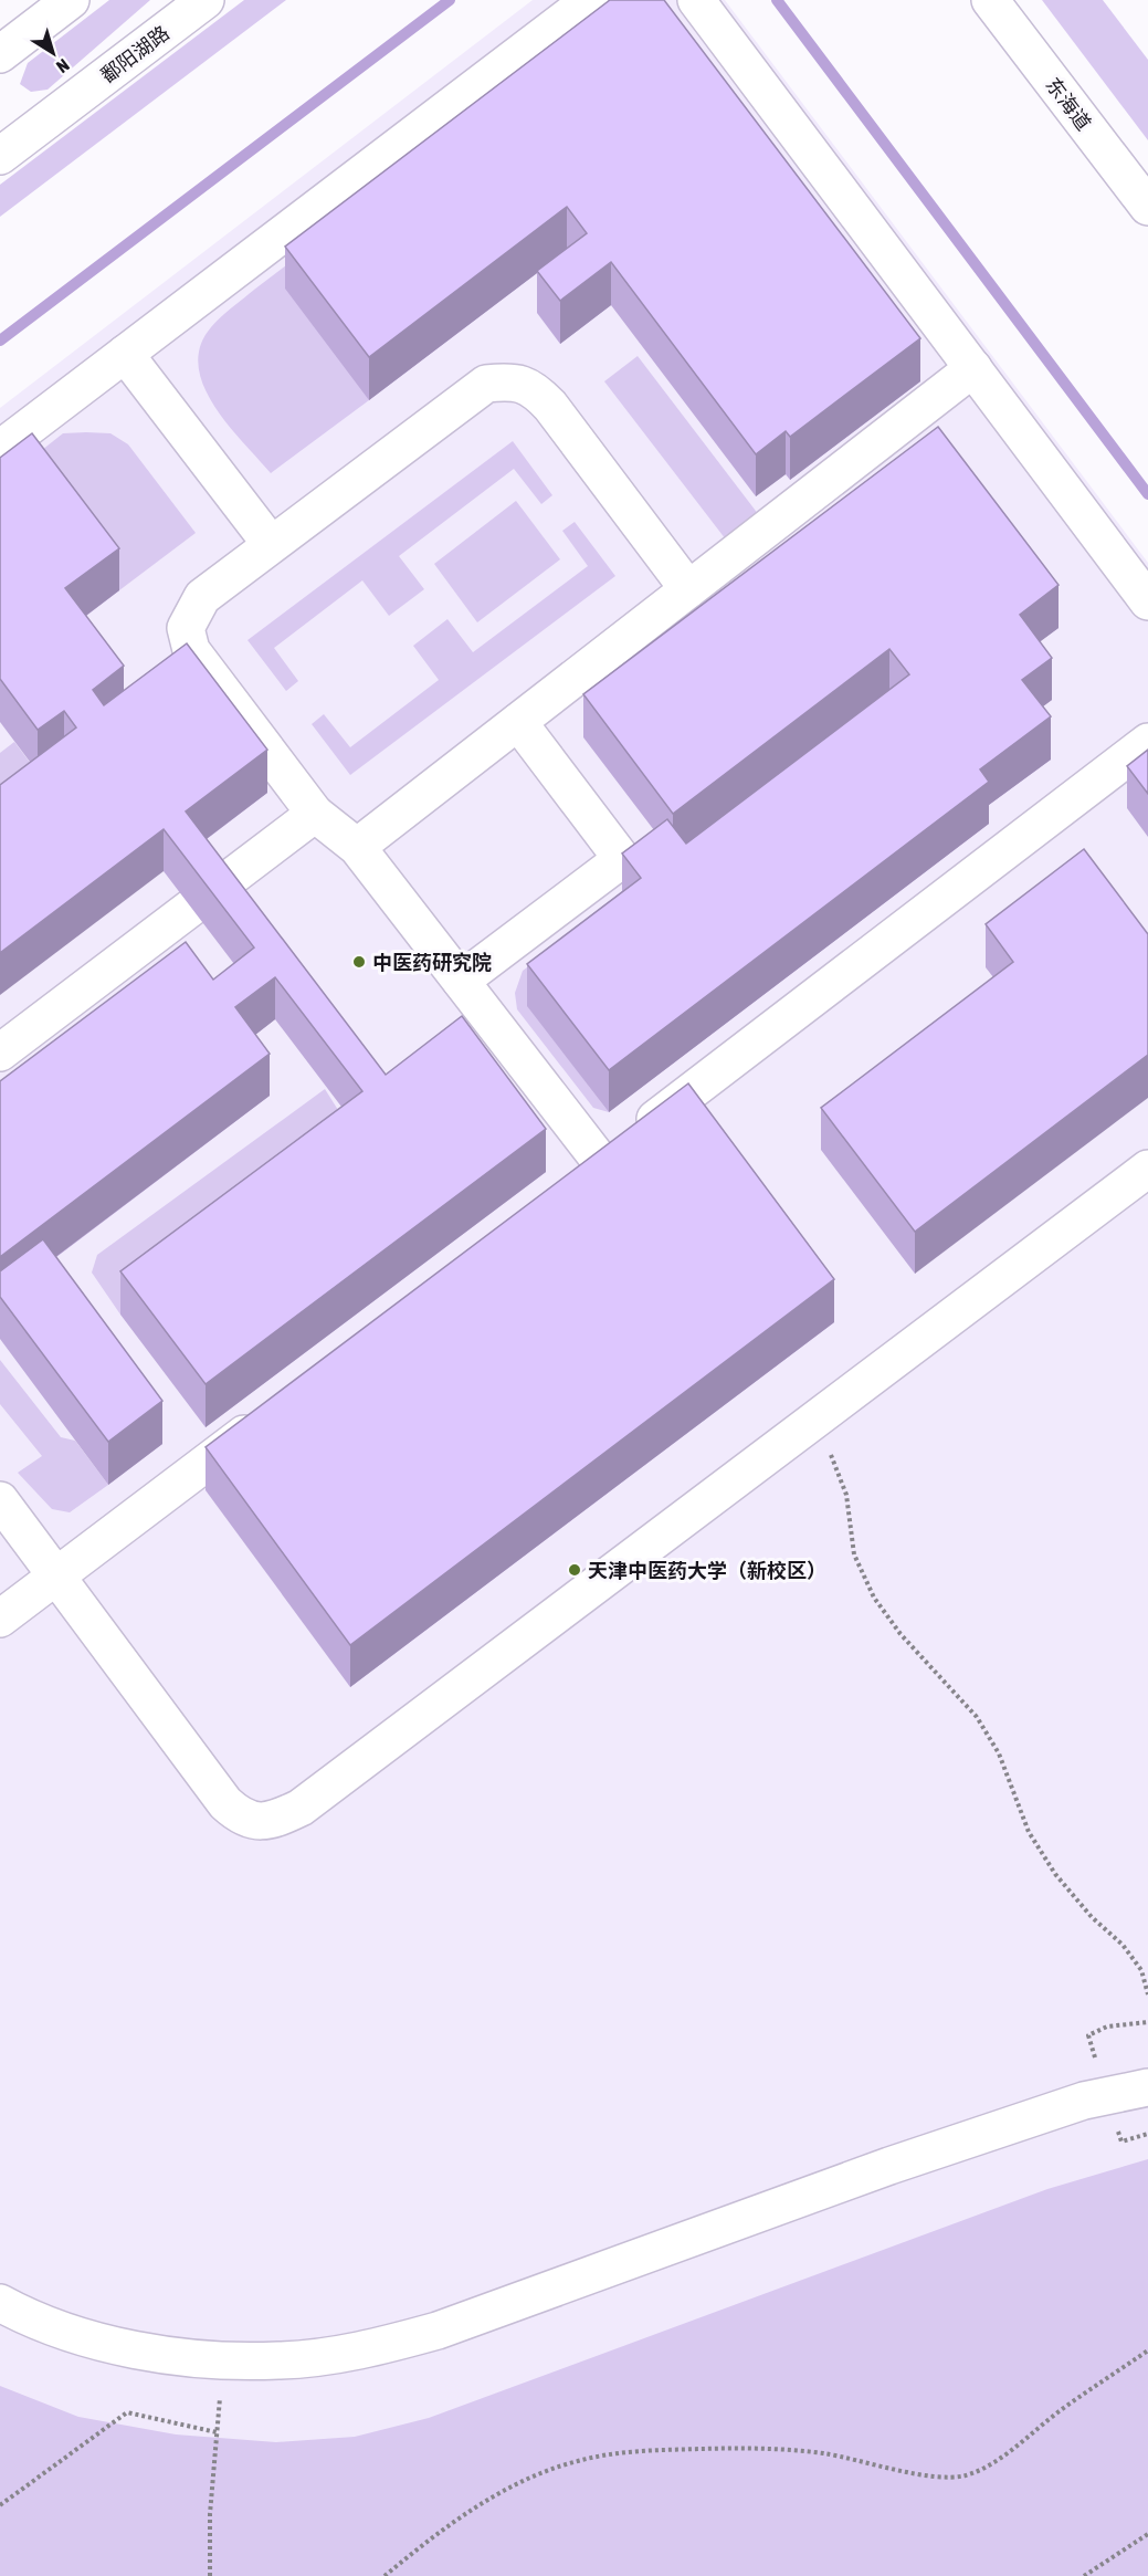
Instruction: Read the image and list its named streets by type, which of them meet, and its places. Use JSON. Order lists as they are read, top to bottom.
{
  "streets": {
    "main road": ["鄱阳湖路", "东海道"]
  },
  "places": ["中医药研究院", "天津中医药大学（新校区）"],
  "north": "bottom right"
}
